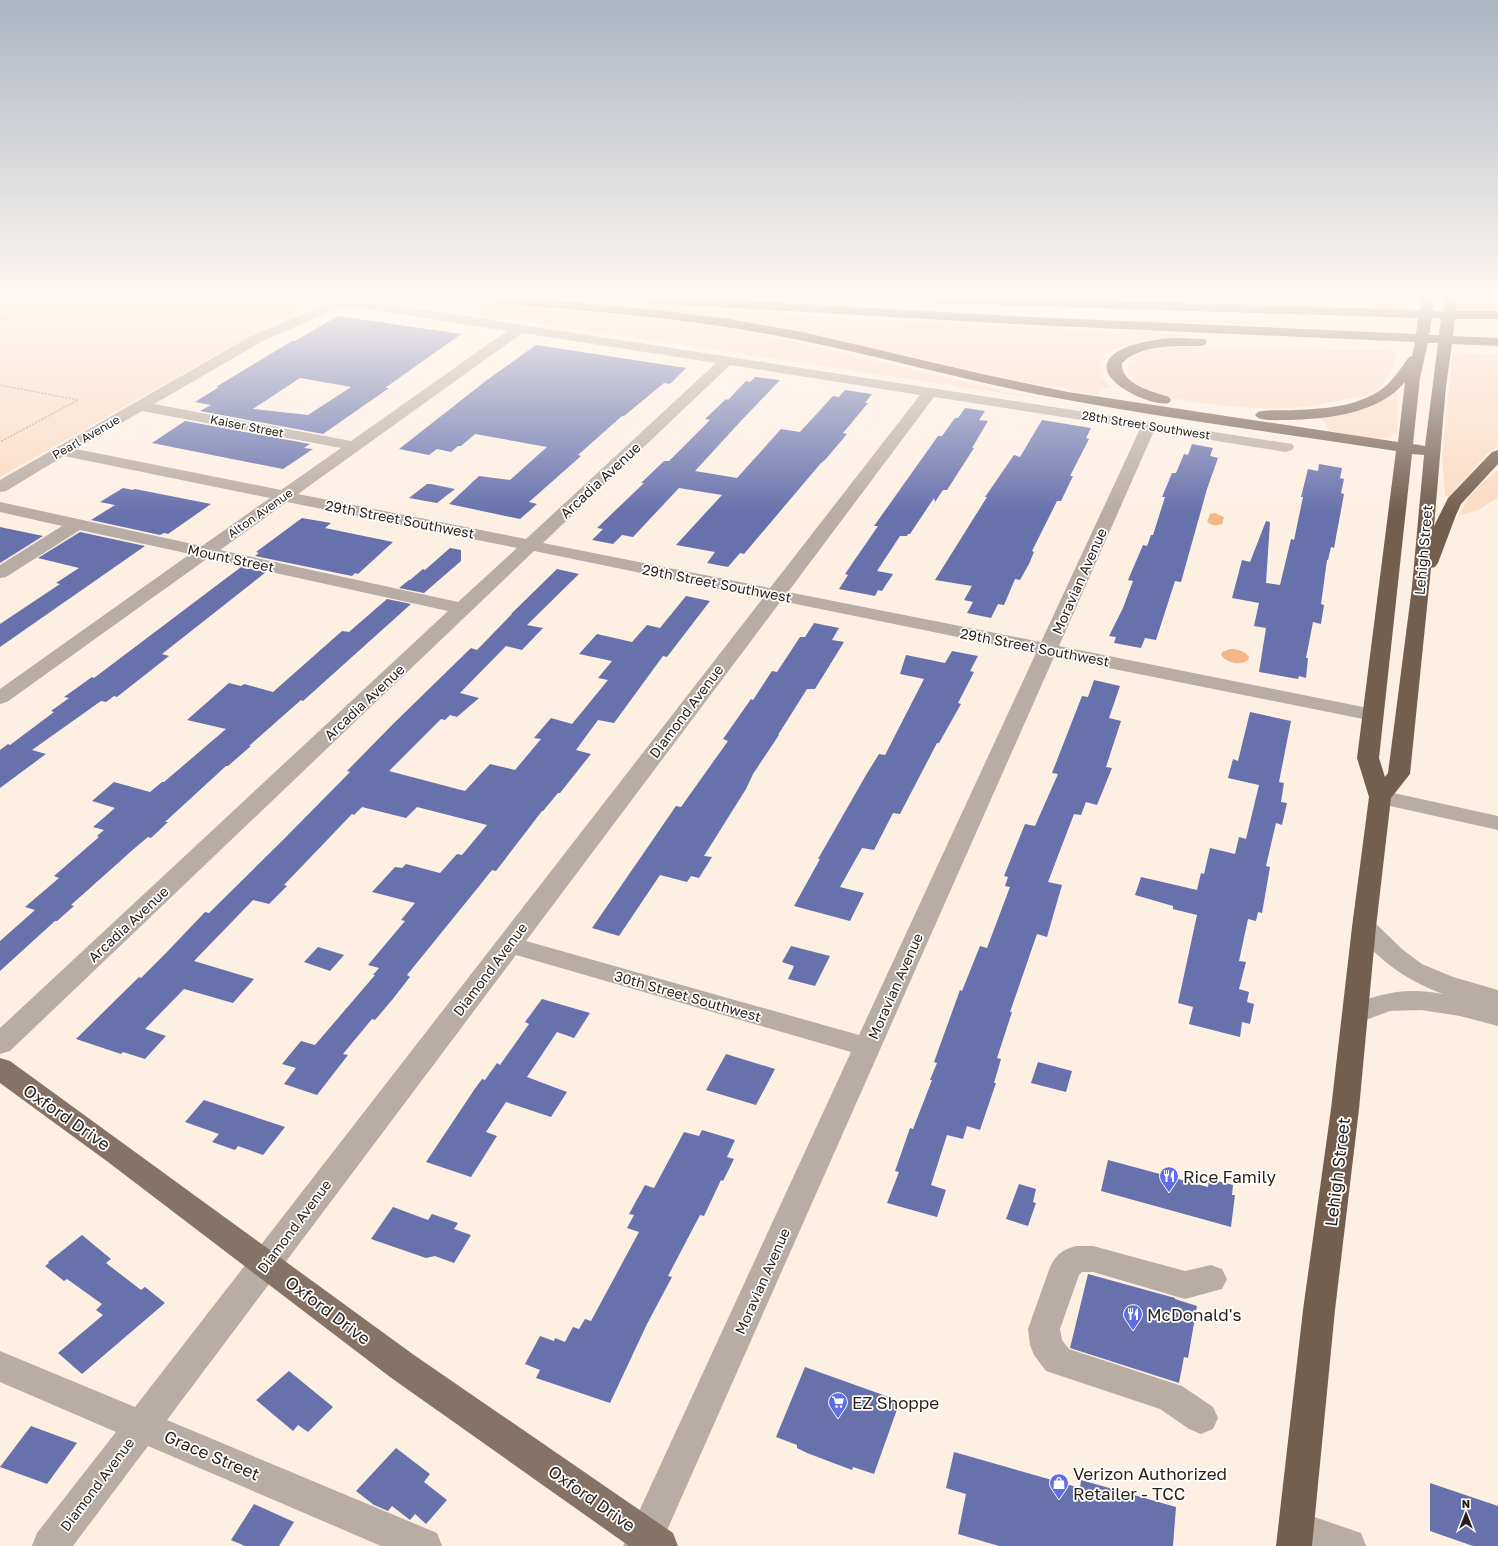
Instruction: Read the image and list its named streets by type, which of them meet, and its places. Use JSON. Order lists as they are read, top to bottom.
{
  "streets": {
    "highway": ["Lehigh Street"],
    "main road": ["Oxford Drive"],
    "street": [
      "28th Street Southwest",
      "Kaiser Street",
      "Pearl Avenue",
      "Arcadia Avenue",
      "Alton Avenue",
      "29th Street Southwest",
      "Mount Street",
      "Moravian Avenue",
      "Diamond Avenue",
      "30th Street Southwest",
      "Grace Street"
    ]
  },
  "crossings": [
    ["28th Street Southwest", "Moravian Avenue"],
    ["28th Street Southwest", "Diamond Avenue"],
    ["Kaiser Street", "Pearl Avenue"],
    ["Kaiser Street", "Alton Avenue"],
    ["Pearl Avenue", "29th Street Southwest"],
    ["Arcadia Avenue", "29th Street Southwest"],
    ["Arcadia Avenue", "Mount Street"],
    ["Alton Avenue", "29th Street Southwest"],
    ["Alton Avenue", "Mount Street"],
    ["29th Street Southwest", "Lehigh Street"],
    ["29th Street Southwest", "Moravian Avenue"],
    ["29th Street Southwest", "Diamond Avenue"],
    ["Moravian Avenue", "30th Street Southwest"],
    ["Moravian Avenue", "Oxford Drive"],
    ["Diamond Avenue", "30th Street Southwest"],
    ["Diamond Avenue", "Oxford Drive"],
    ["Diamond Avenue", "Grace Street"]
  ],
  "places": {
    "restaurant": ["Rice Family", "McDonald's"],
    "supermarket": ["EZ Shoppe"],
    "shop": ["Verizon Authorized Retailer - TCC"]
  },
  "north": "top"
}
